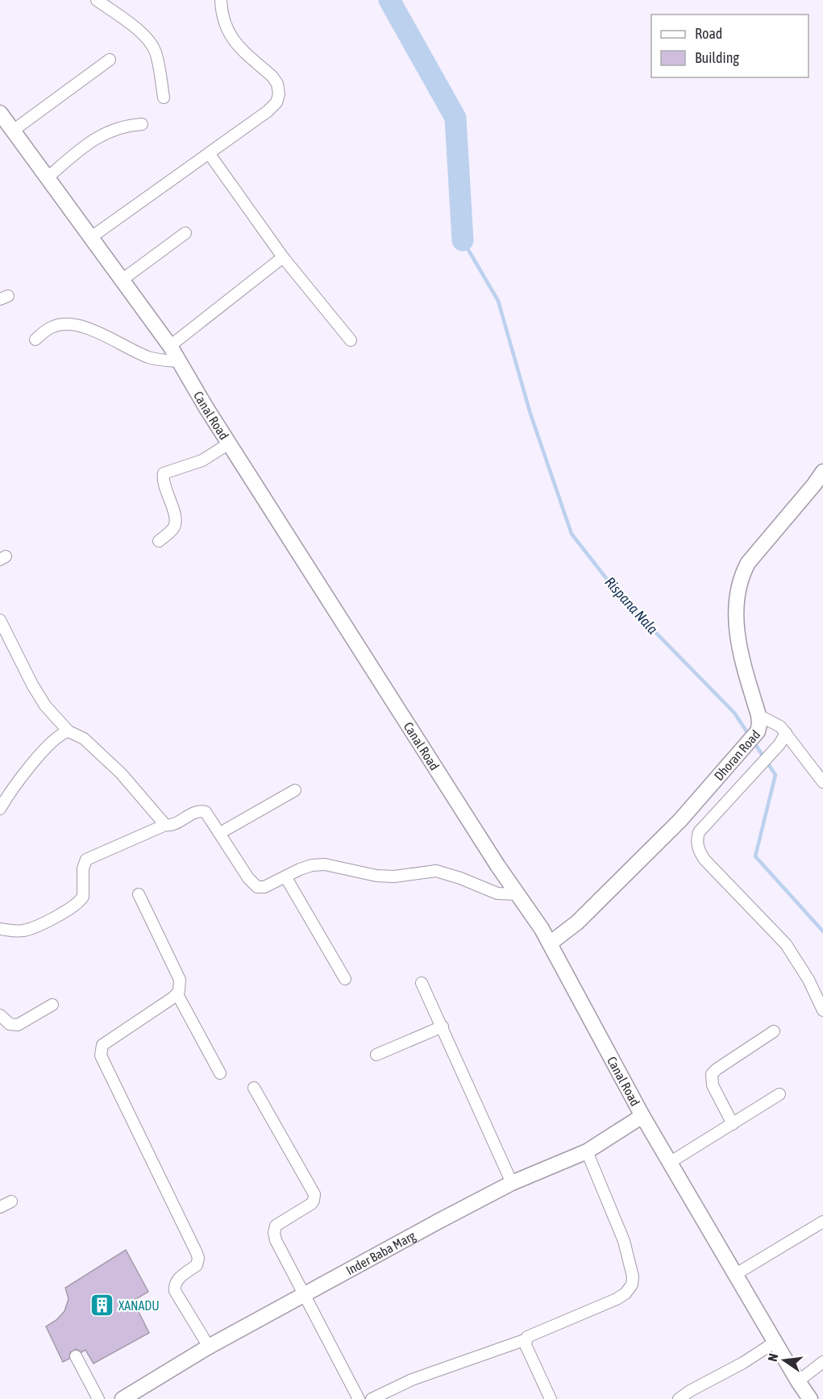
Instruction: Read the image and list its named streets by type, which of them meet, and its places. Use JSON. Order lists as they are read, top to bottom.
{
  "streets": {
    "street": ["Canal Road", "Dhoran Road", "Inder Baba Marg"]
  },
  "crossings": [
    ["Canal Road", "Dhoran Road"],
    ["Canal Road", "Inder Baba Marg"]
  ],
  "water": ["Rispana Nala"],
  "places": {
    "building": ["XANADU"]
  },
  "legend": ["Road", "Building"],
  "north": "left"
}
